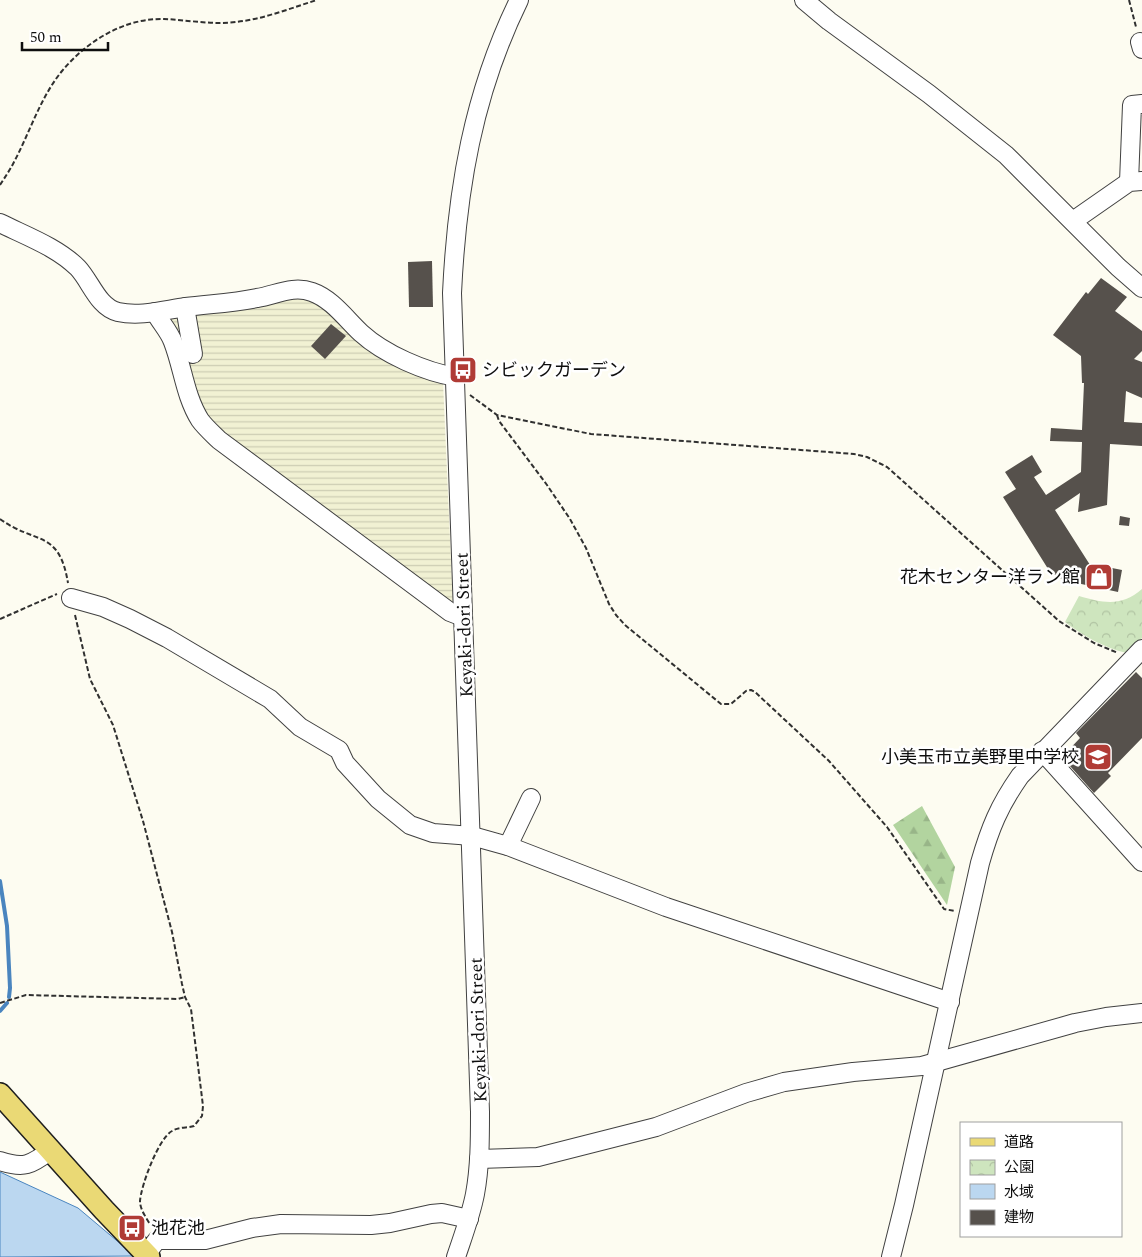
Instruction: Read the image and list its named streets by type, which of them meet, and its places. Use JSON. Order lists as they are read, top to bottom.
{
  "streets": {
    "street": ["Keyaki-dori Street"]
  },
  "places": {
    "bus stop": ["シビックガーデン", "池花池"],
    "shop": ["花木センター洋ラン館"],
    "school or university": ["小美玉市立美野里中学校"]
  },
  "legend": [
    "道路",
    "公園",
    "水域",
    "建物"
  ],
  "scale_bar": "50 m"
}
